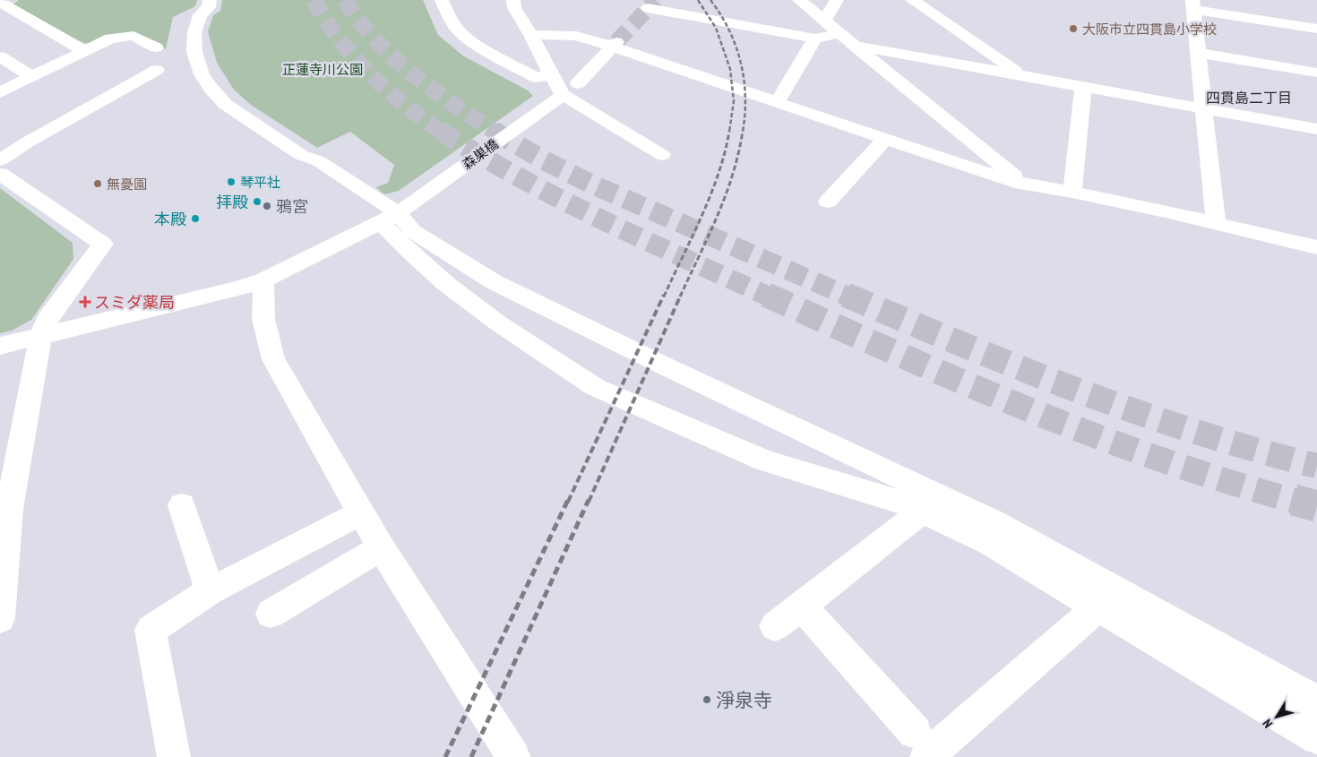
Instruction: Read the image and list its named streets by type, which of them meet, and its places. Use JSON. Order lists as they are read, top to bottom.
{
  "streets": {
    "street": ["森巣橋"]
  },
  "districts": ["四貫島二丁目"],
  "parks": ["正蓮寺川公園"],
  "places": {
    "other": [
      "大阪市立四貫島小学校",
      "琴平社",
      "無憂園",
      "拝殿",
      "鴉宮",
      "本殿",
      "淨泉寺"
    ],
    "health": ["スミダ薬局"]
  },
  "north": "bottom left"
}
